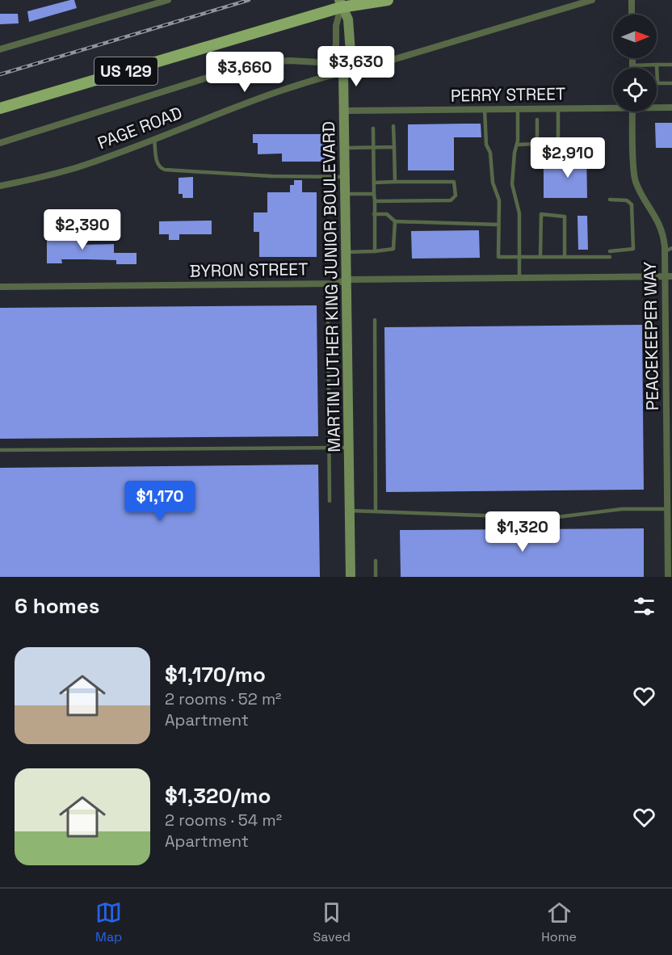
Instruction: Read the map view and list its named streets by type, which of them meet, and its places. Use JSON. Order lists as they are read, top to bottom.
{
  "streets": {
    "main road": ["US 129"],
    "street": [
      "PERRY STREET",
      "PAGE ROAD",
      "BYRON STREET",
      "MARTIN LUTHER KING JUNIOR BOULEVARD",
      "PEACEKEEPER WAY"
    ]
  },
  "crossings": [
    ["US 129", "MARTIN LUTHER KING JUNIOR BOULEVARD"],
    ["PERRY STREET", "MARTIN LUTHER KING JUNIOR BOULEVARD"],
    ["PAGE ROAD", "MARTIN LUTHER KING JUNIOR BOULEVARD"],
    ["BYRON STREET", "MARTIN LUTHER KING JUNIOR BOULEVARD"],
    ["BYRON STREET", "PEACEKEEPER WAY"]
  ],
  "north": "right",
  "page": {
    "price": [
      "$3,630",
      "$3,660",
      "$2,910",
      "$2,390",
      "$1,170",
      "$1,320"
    ],
    "heading": "6 homes",
    "list": [
      {
        "name": "$1,170/mo",
        "note": "2 rooms · 52 m² · Apartment"
      },
      {
        "name": "$1,320/mo",
        "note": "2 rooms · 54 m² · Apartment"
      }
    ],
    "tabs": ["Map", "Saved", "Home"]
  }
}
